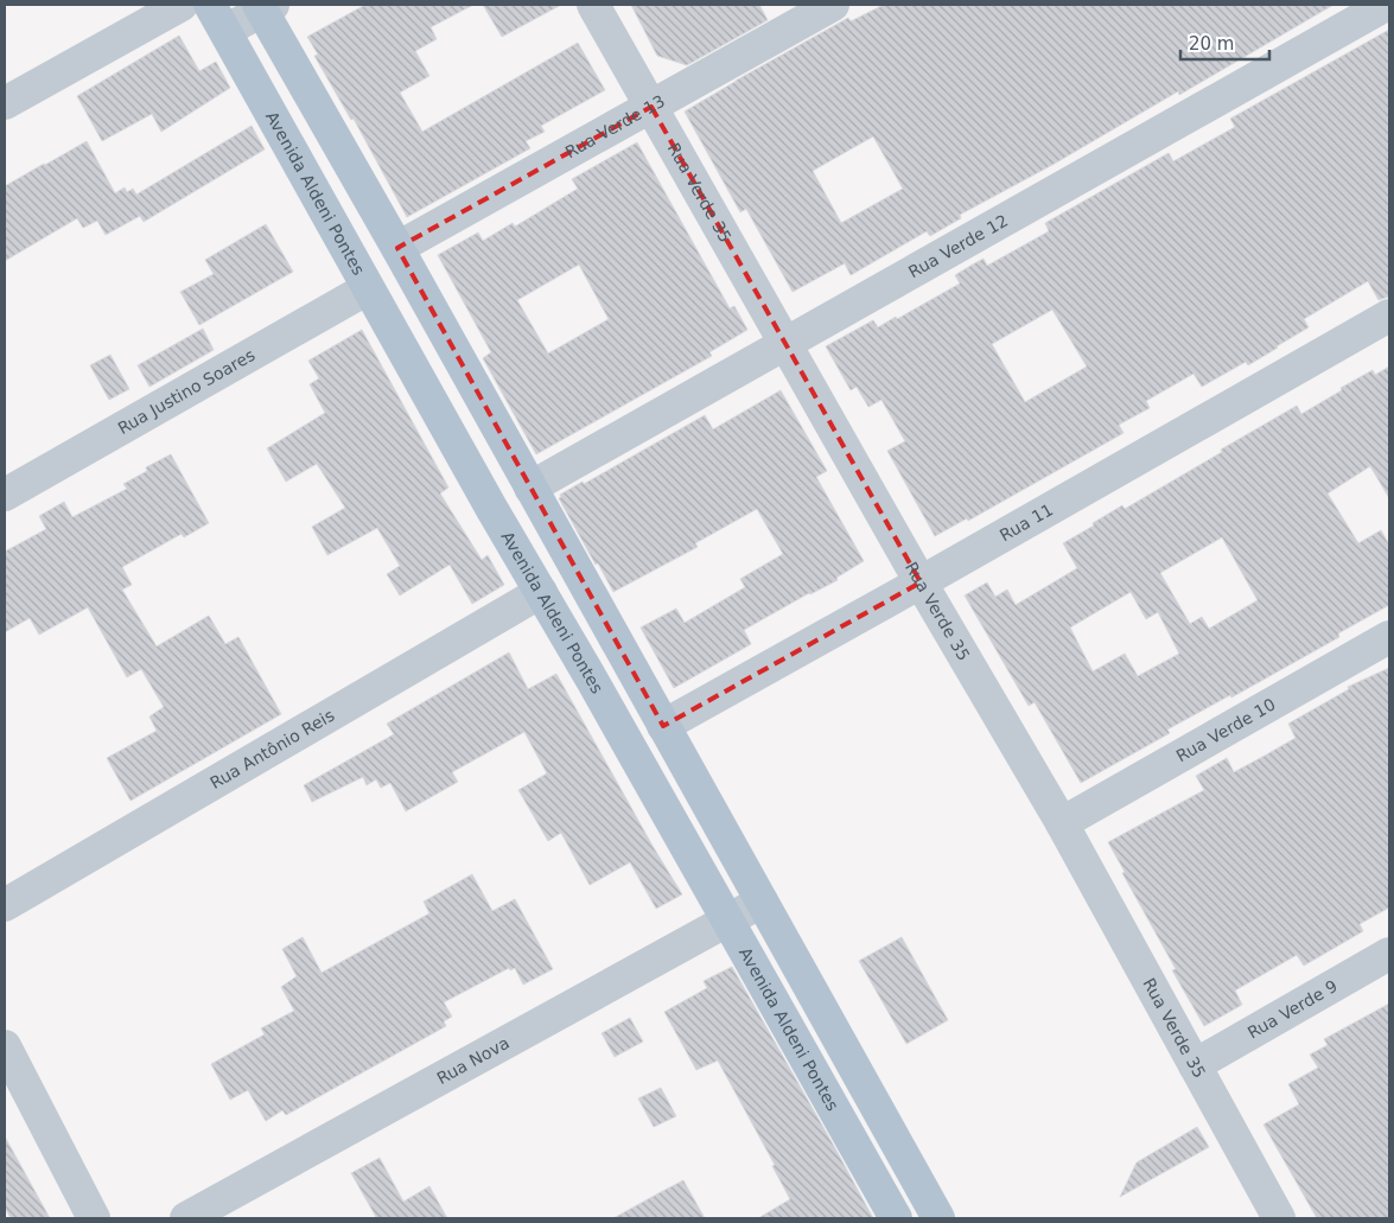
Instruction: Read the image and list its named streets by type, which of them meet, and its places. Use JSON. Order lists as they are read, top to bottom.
{
  "streets": {
    "main road": ["Avenida Aldeni Pontes"],
    "street": [
      "Rua Verde 13",
      "Rua Verde 35",
      "Rua Verde 12",
      "Rua Justino Soares",
      "Rua 11",
      "Rua Verde 10",
      "Rua Antônio Reis",
      "Rua Verde 9",
      "Rua Nova"
    ]
  },
  "crossings": [
    ["Rua Verde 13", "Rua Verde 35"],
    ["Avenida Aldeni Pontes", "Rua Justino Soares"],
    ["Avenida Aldeni Pontes", "Rua Antônio Reis"],
    ["Avenida Aldeni Pontes", "Rua Nova"],
    ["Rua Verde 35", "Rua Verde 12"],
    ["Rua Verde 35", "Rua 11"],
    ["Rua Verde 35", "Rua Verde 10"],
    ["Rua Verde 35", "Rua Verde 9"]
  ],
  "scale_bar": "20 m"
}
